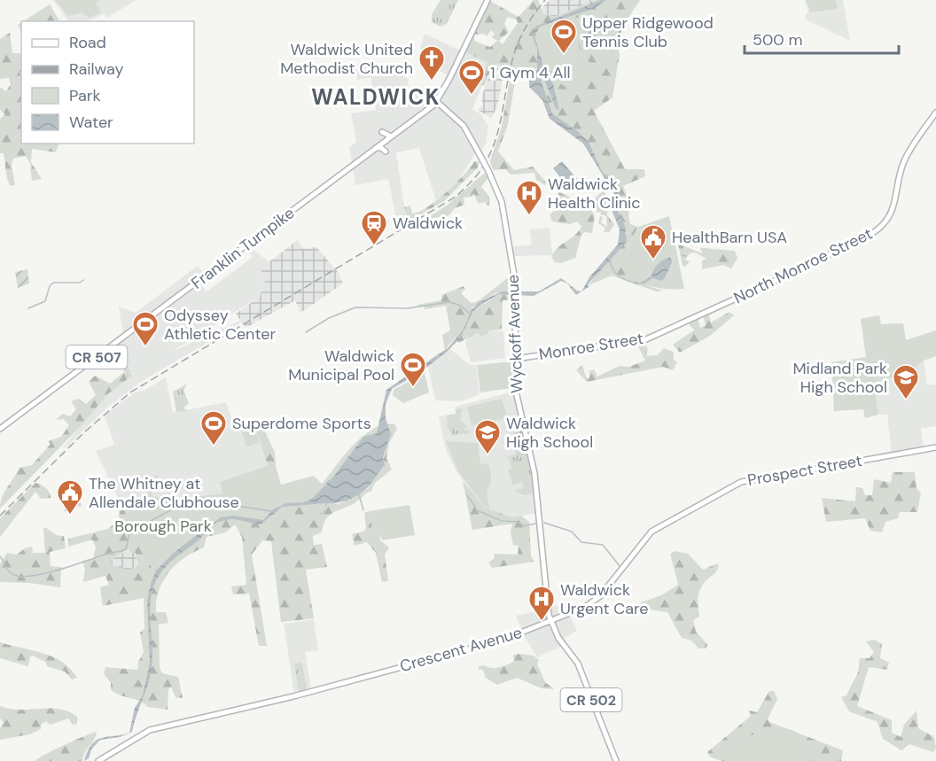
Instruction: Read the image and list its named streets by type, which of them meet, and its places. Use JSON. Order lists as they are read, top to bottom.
{
  "streets": {
    "main road": [
      "Franklin Turnpike",
      "North Monroe Street",
      "Wyckoff Avenue",
      "Monroe Street",
      "CR 507",
      "Prospect Street",
      "Crescent Avenue",
      "CR 502"
    ]
  },
  "crossings": [
    ["Franklin Turnpike", "Wyckoff Avenue"],
    ["North Monroe Street", "Monroe Street"],
    ["Wyckoff Avenue", "Monroe Street"],
    ["Wyckoff Avenue", "Crescent Avenue"],
    ["Prospect Street", "Crescent Avenue"]
  ],
  "districts": ["WALDWICK"],
  "parks": ["Borough Park"],
  "places": {
    "sports": [
      "Upper Ridgewood Tennis Club",
      "1 Gym 4 All",
      "Odyssey Athletic Center",
      "Waldwick Municipal Pool",
      "Superdome Sports"
    ],
    "church": ["Waldwick United Methodist Church"],
    "hospital": ["Waldwick Health Clinic", "Waldwick Urgent Care"],
    "station": ["Waldwick"],
    "public building": ["HealthBarn USA", "The Whitney at Allendale Clubhouse"],
    "school or university": ["Midland Park High School", "Waldwick High School"]
  },
  "legend": [
    "Road",
    "Railway",
    "Park",
    "Water"
  ],
  "scale_bar": "500 m"
}
